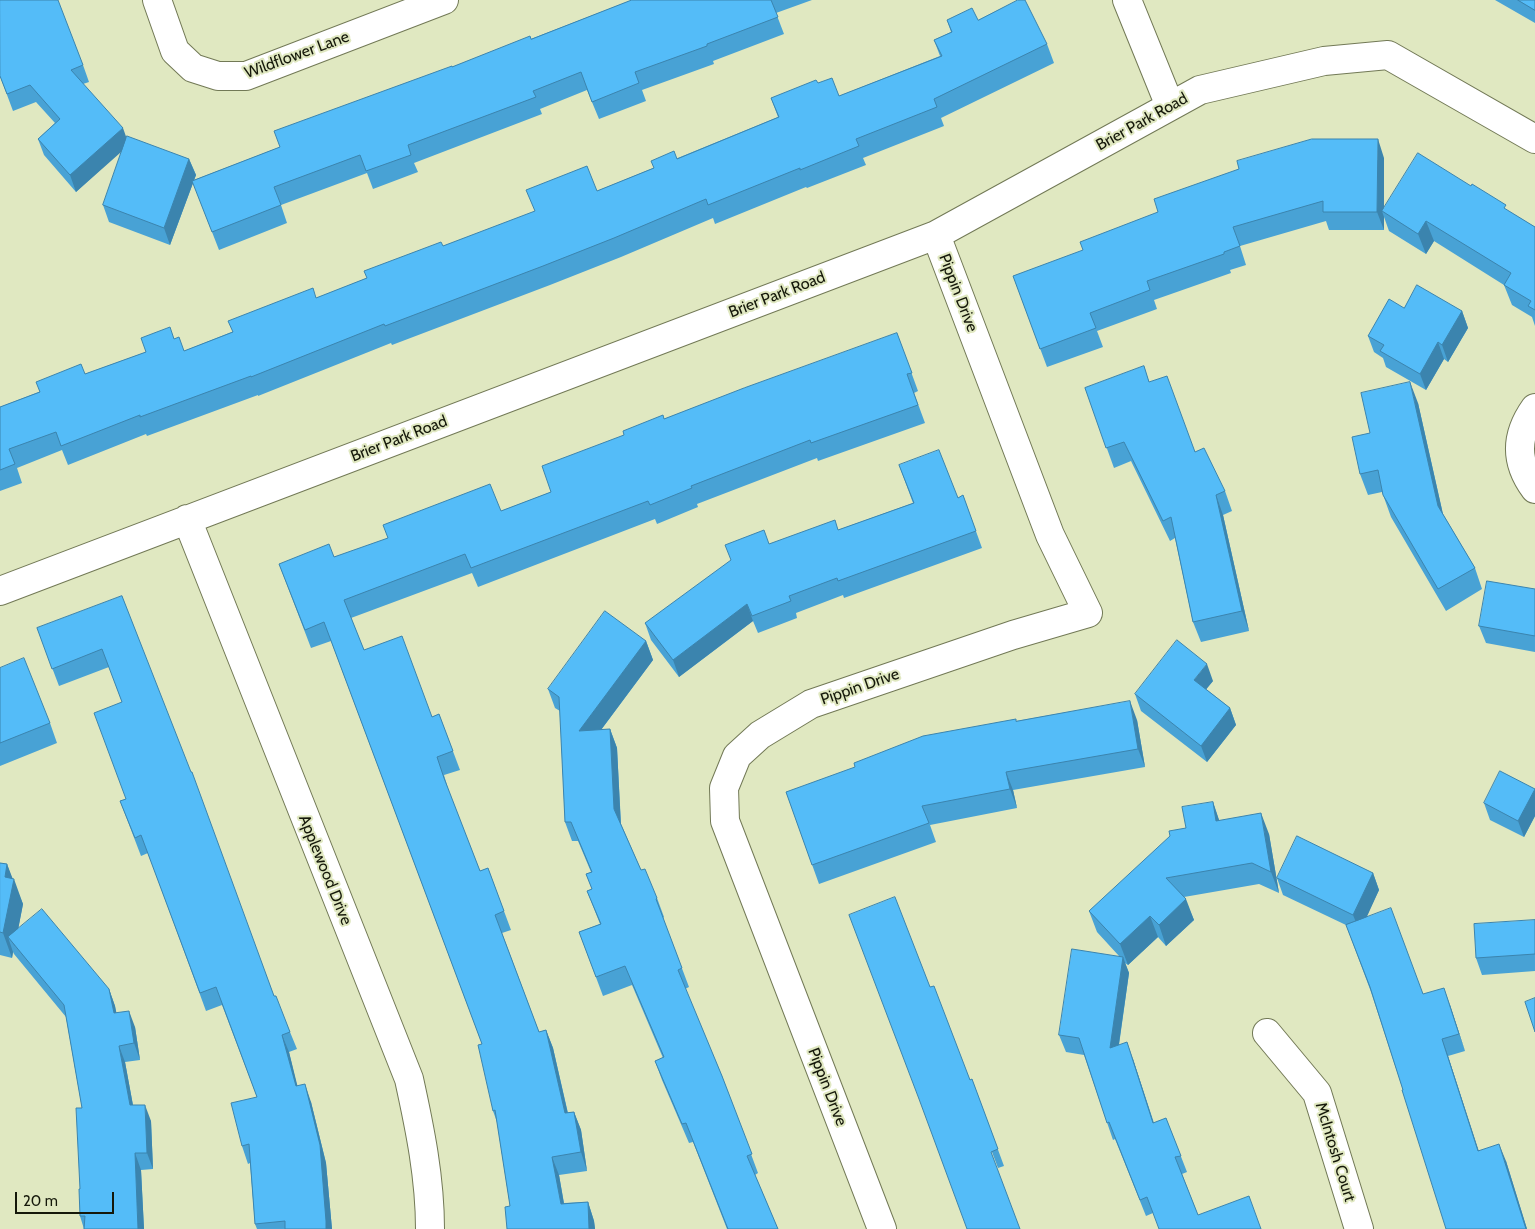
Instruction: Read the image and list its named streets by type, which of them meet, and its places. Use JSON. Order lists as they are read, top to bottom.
{
  "streets": {
    "street": [
      "Wildflower Lane",
      "Brier Park Road",
      "Pippin Drive",
      "Applewood Drive",
      "McIntosh Court"
    ]
  },
  "crossings": [
    ["Brier Park Road", "Pippin Drive"],
    ["Brier Park Road", "Applewood Drive"]
  ],
  "scale_bar": "20 m"
}
